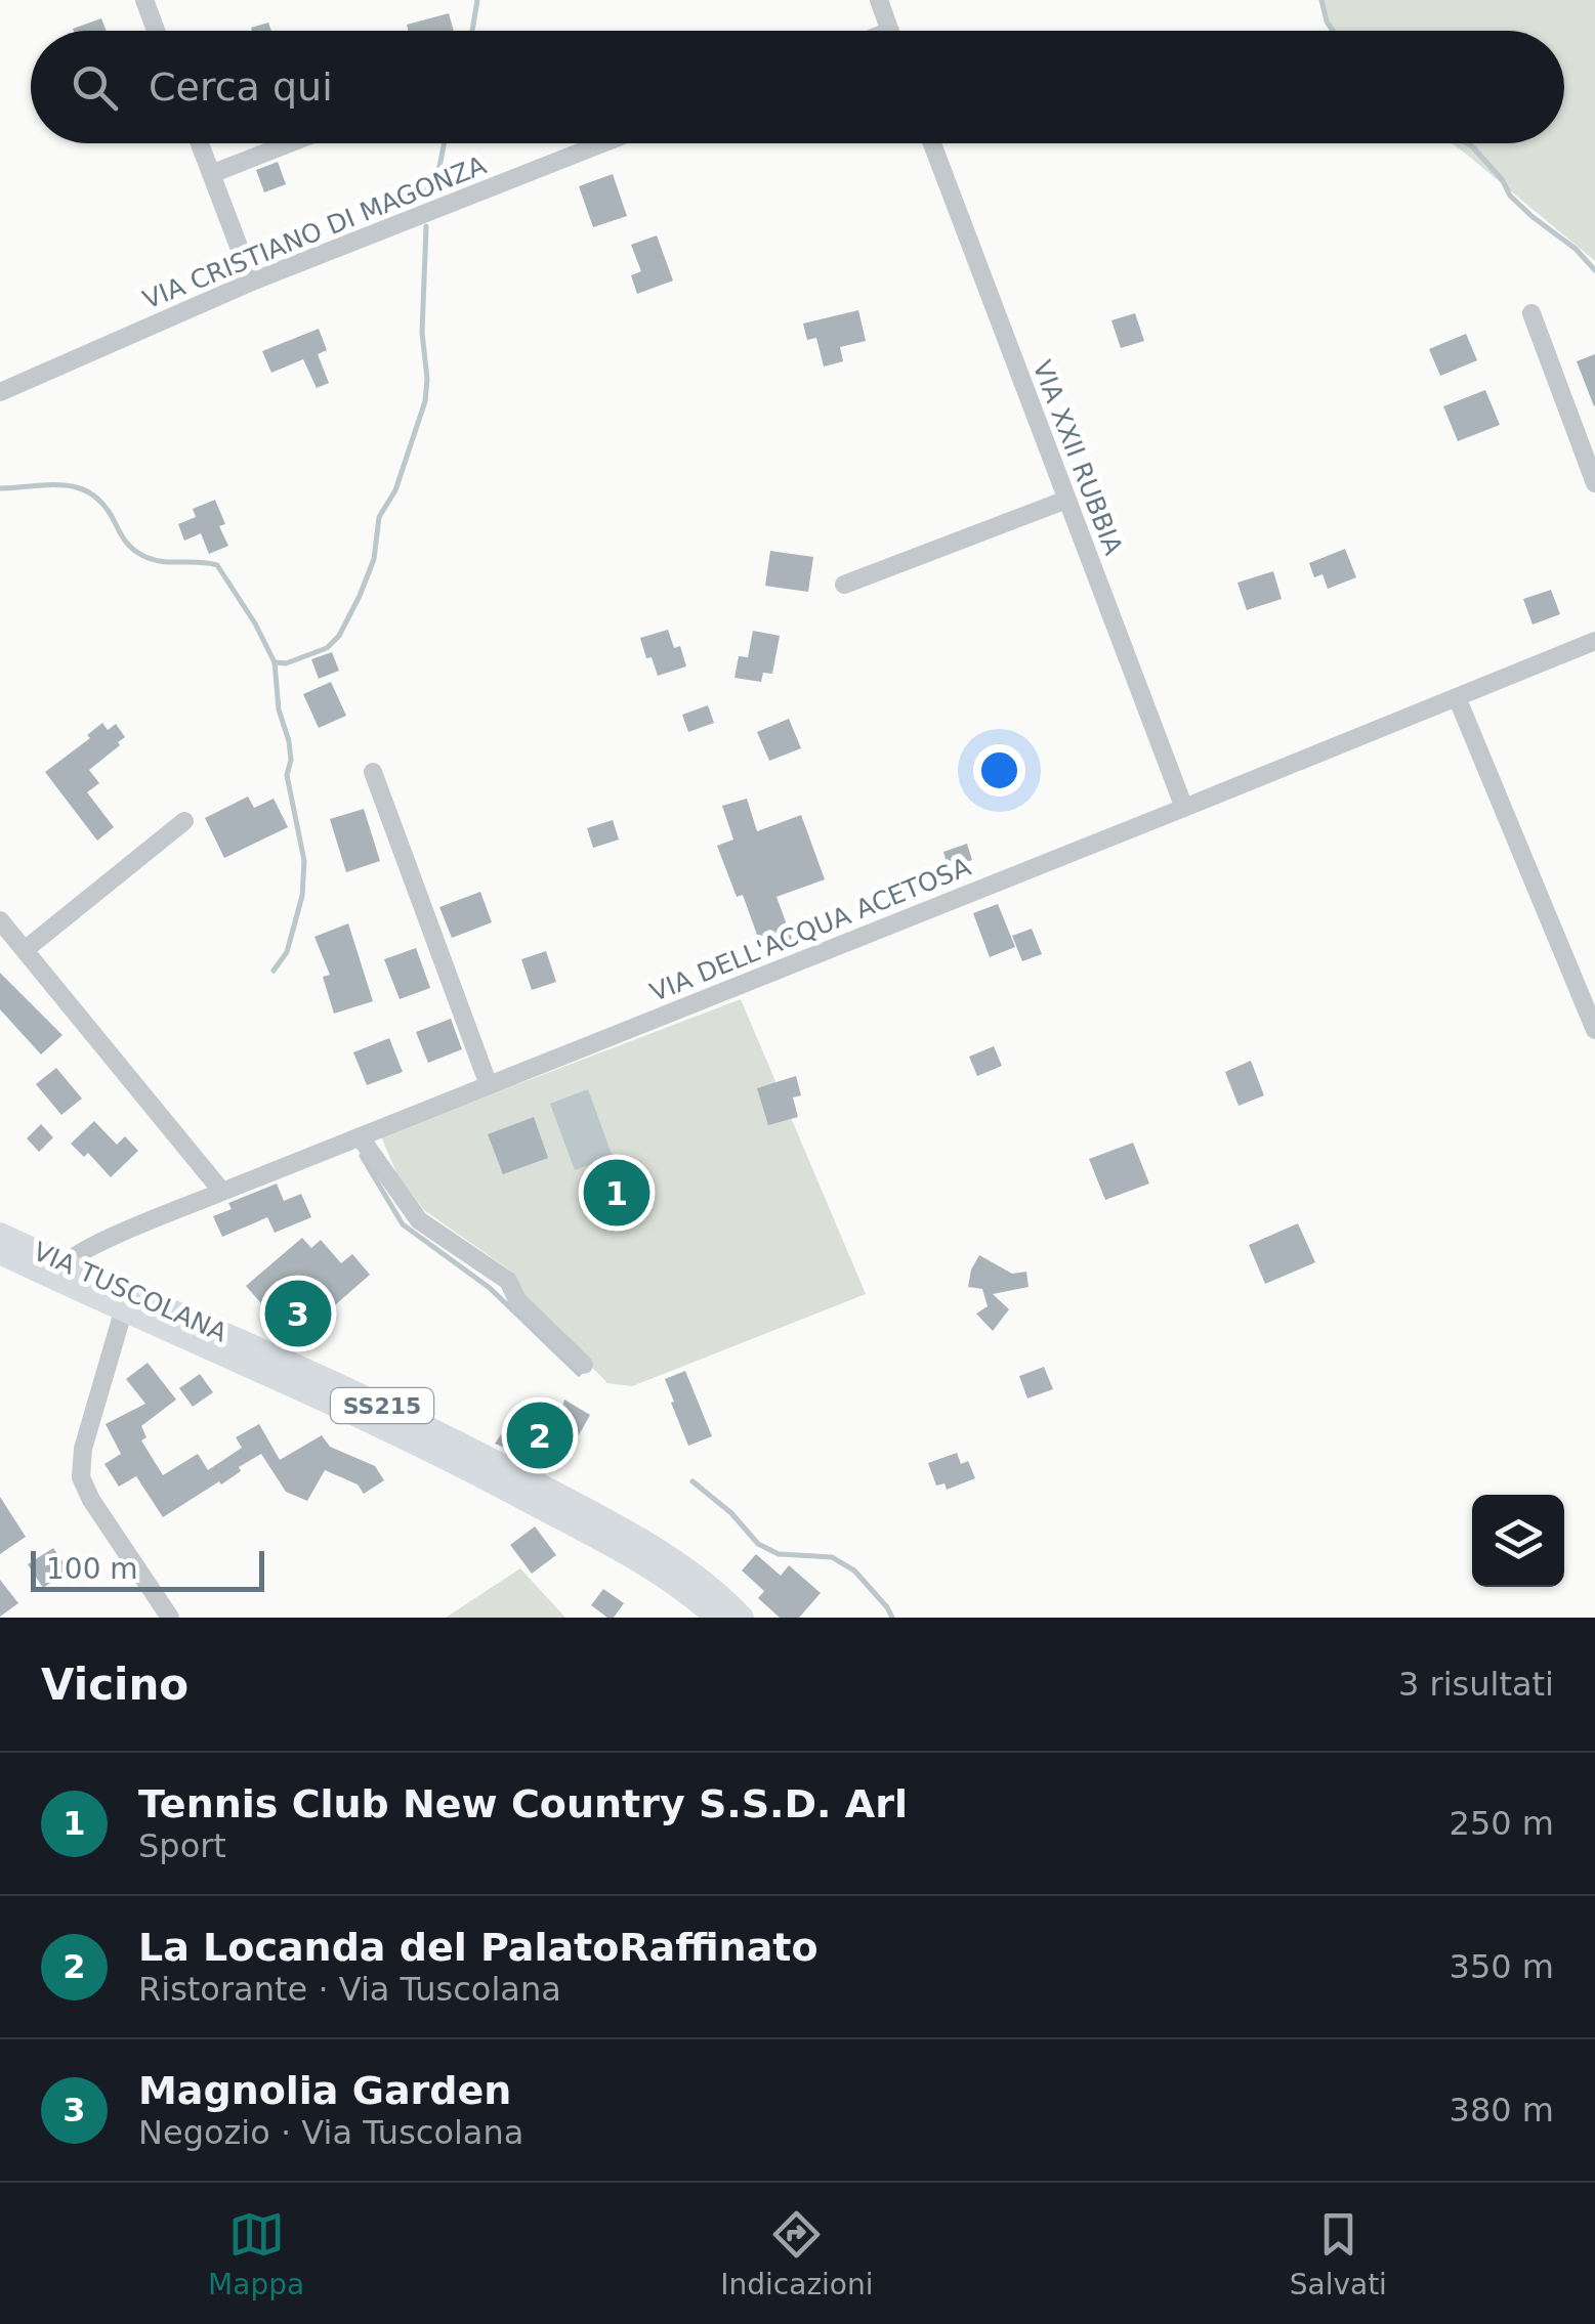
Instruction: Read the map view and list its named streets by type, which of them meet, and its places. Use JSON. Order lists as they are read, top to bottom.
{
  "streets": {
    "main road": ["VIA TUSCOLANA", "SS215"],
    "street": ["VIA CRISTIANO DI MAGONZA", "VIA XXII RUBBIA", "VIA DELL'ACQUA ACETOSA"]
  },
  "crossings": [
    ["VIA XXII RUBBIA", "VIA DELL'ACQUA ACETOSA"],
    ["VIA DELL'ACQUA ACETOSA", "VIA TUSCOLANA"]
  ],
  "scale_bar": "100 m",
  "page": {
    "search": "Cerca qui",
    "pins": ["1", "3", "2"],
    "scale": "100 m",
    "heading": ["Vicino", "3 risultati"],
    "list": [
      {
        "mark": "1",
        "name": "Tennis Club New Country S.S.D. Arl",
        "note": "Sport",
        "value": "250 m"
      },
      {
        "mark": "2",
        "name": "La Locanda del PalatoRaffinato",
        "note": "Ristorante · Via Tuscolana",
        "value": "350 m"
      },
      {
        "mark": "3",
        "name": "Magnolia Garden",
        "note": "Negozio · Via Tuscolana",
        "value": "380 m"
      }
    ],
    "nav": ["Mappa", "Indicazioni", "Salvati"]
  }
}
